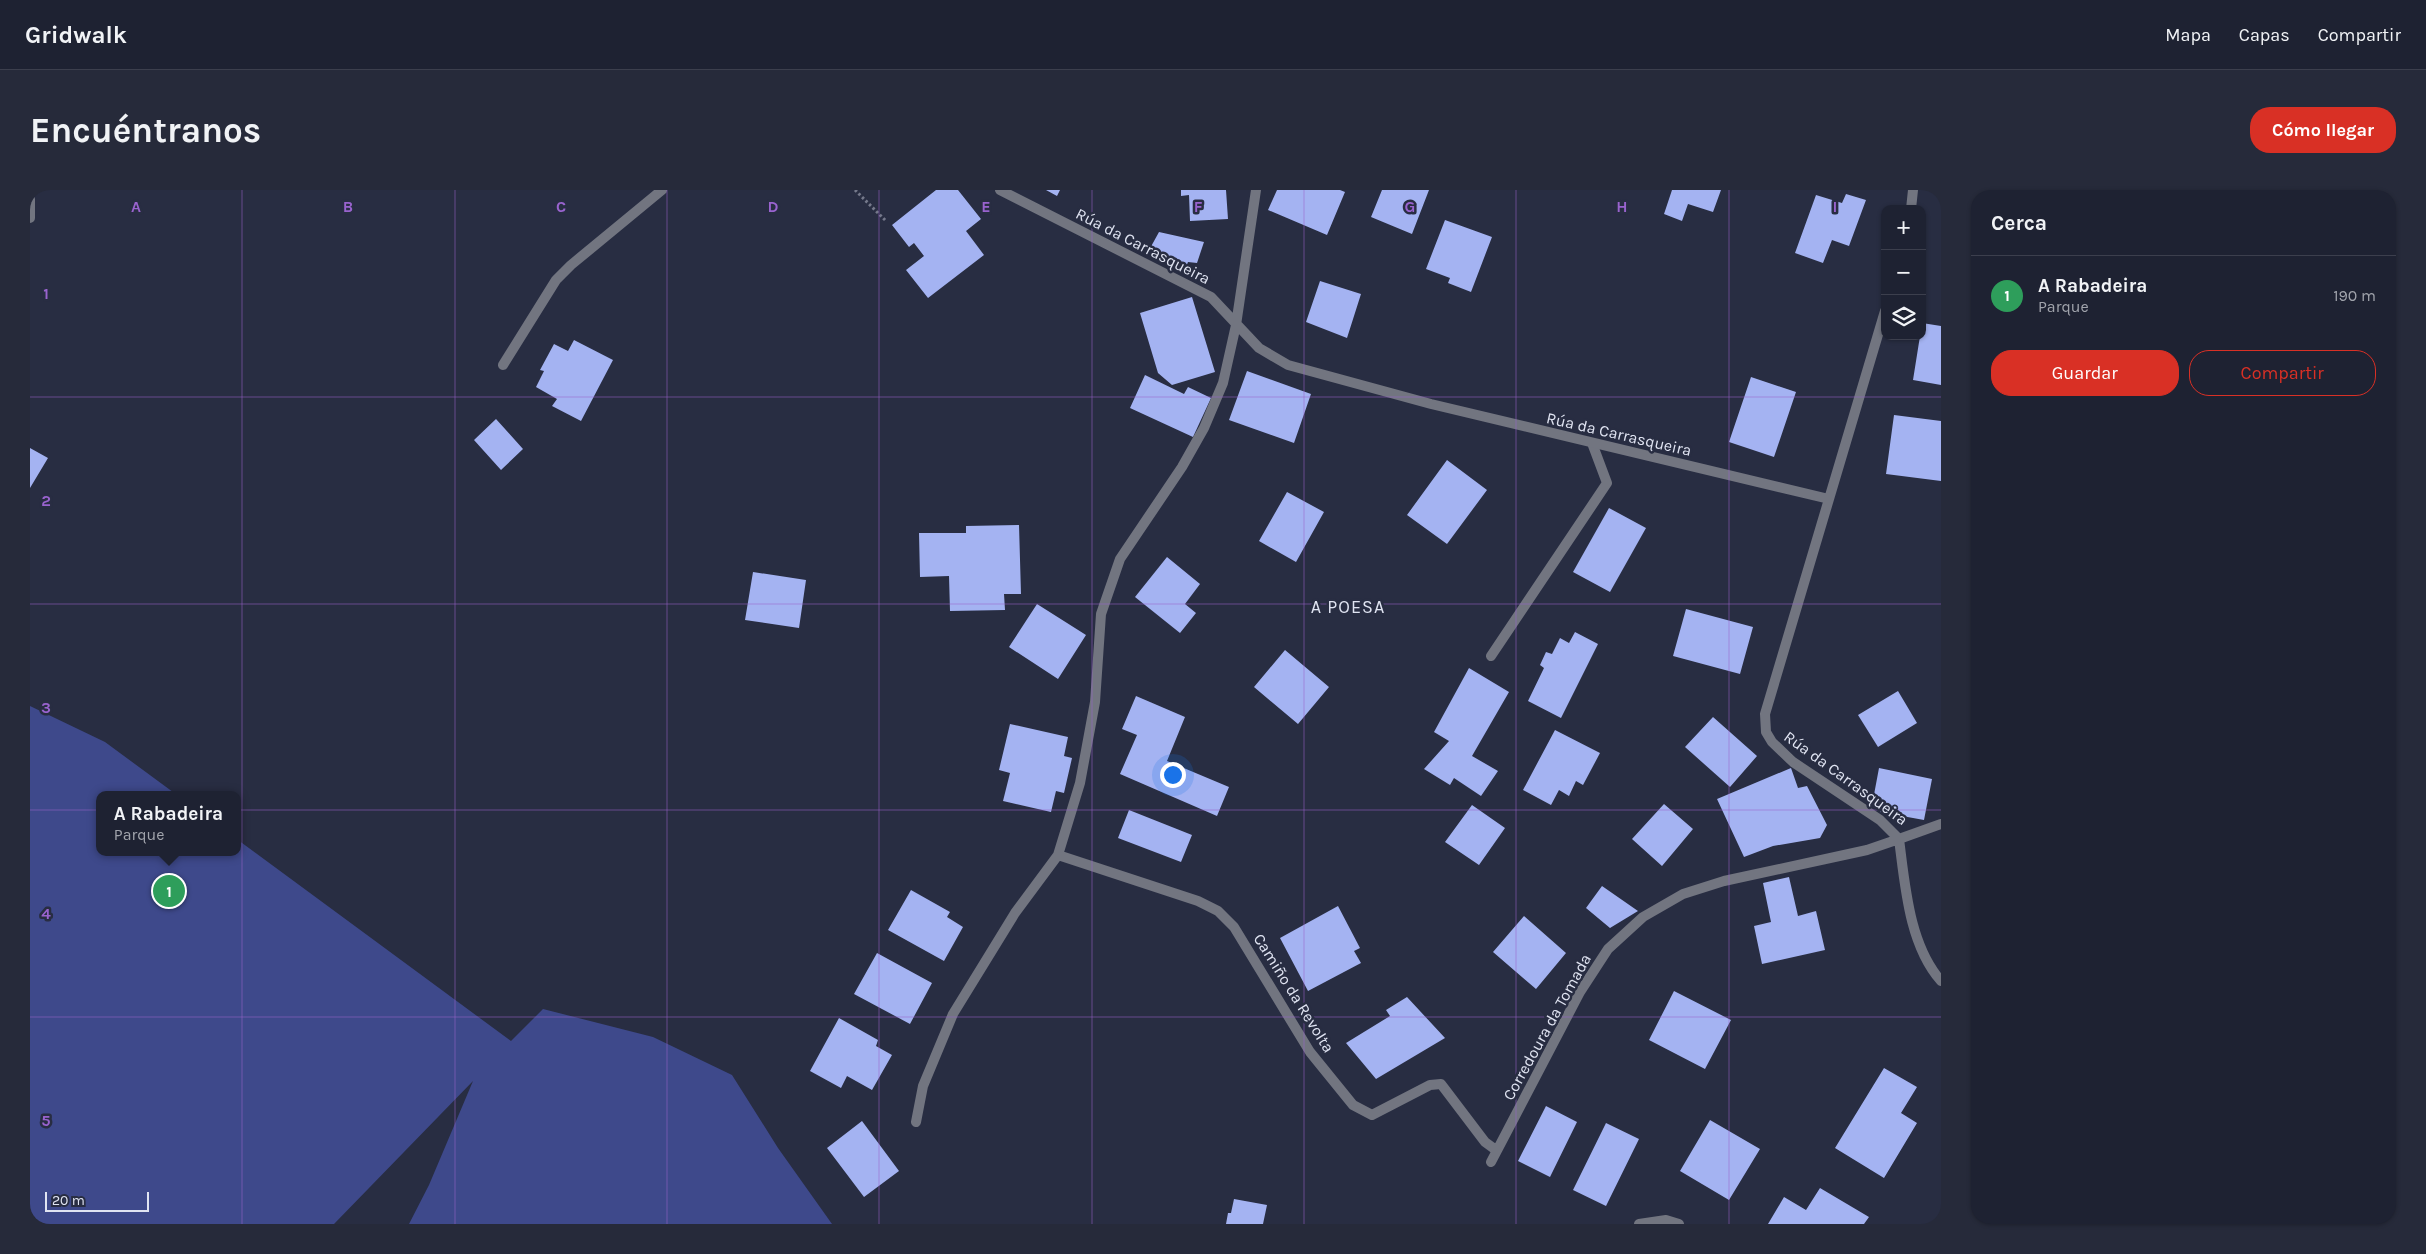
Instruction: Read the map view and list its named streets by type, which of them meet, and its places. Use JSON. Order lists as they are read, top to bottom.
{
  "streets": {
    "street": ["Rúa da Carrasqueira", "Camiño da Revolta", "Corredoura da Tomada"]
  },
  "crossings": [
    ["Rúa da Carrasqueira", "Corredoura da Tomada"],
    ["Camiño da Revolta", "Corredoura da Tomada"]
  ],
  "districts": ["A POESA"],
  "scale_bar": "20 m",
  "page": {
    "header": "Gridwalk",
    "nav": ["Mapa", "Capas", "Compartir"],
    "buttons": [
      "Cómo llegar",
      ["Guardar", "Compartir"]
    ],
    "title": "Encuéntranos",
    "heading": "Cerca",
    "map_buttons": ["+", "−"],
    "list": [
      {
        "mark": "1",
        "name": "A Rabadeira",
        "note": "Parque",
        "value": "190 m"
      }
    ],
    "popup": ["A Rabadeira", "Parque"],
    "pins": "1",
    "scale": "20 m"
  },
  "grid": {
    "columns": [
      "A",
      "B",
      "C",
      "D",
      "E",
      "F",
      "G",
      "H",
      "I"
    ],
    "rows": [
      "1",
      "2",
      "3",
      "4",
      "5"
    ]
  }
}
